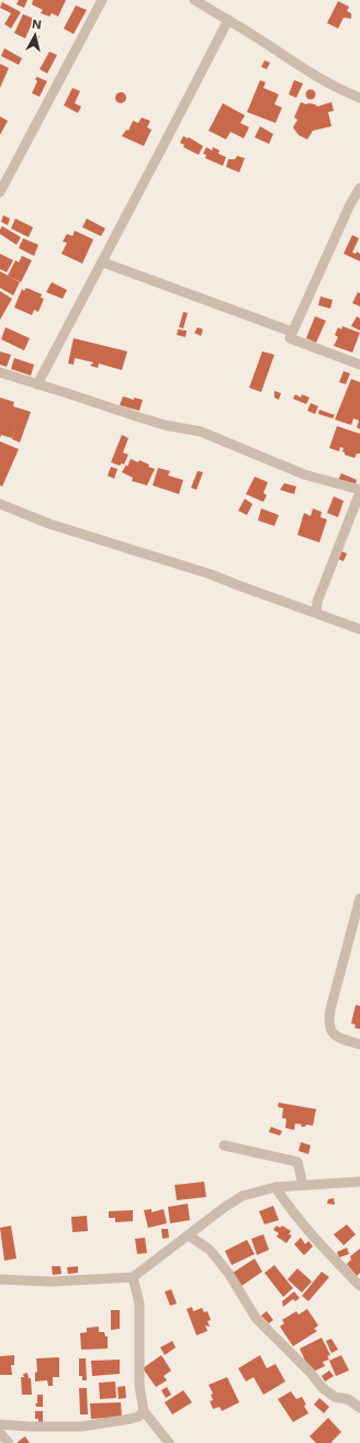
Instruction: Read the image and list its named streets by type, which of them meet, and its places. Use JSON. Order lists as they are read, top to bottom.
{
  "north": "top"
}
